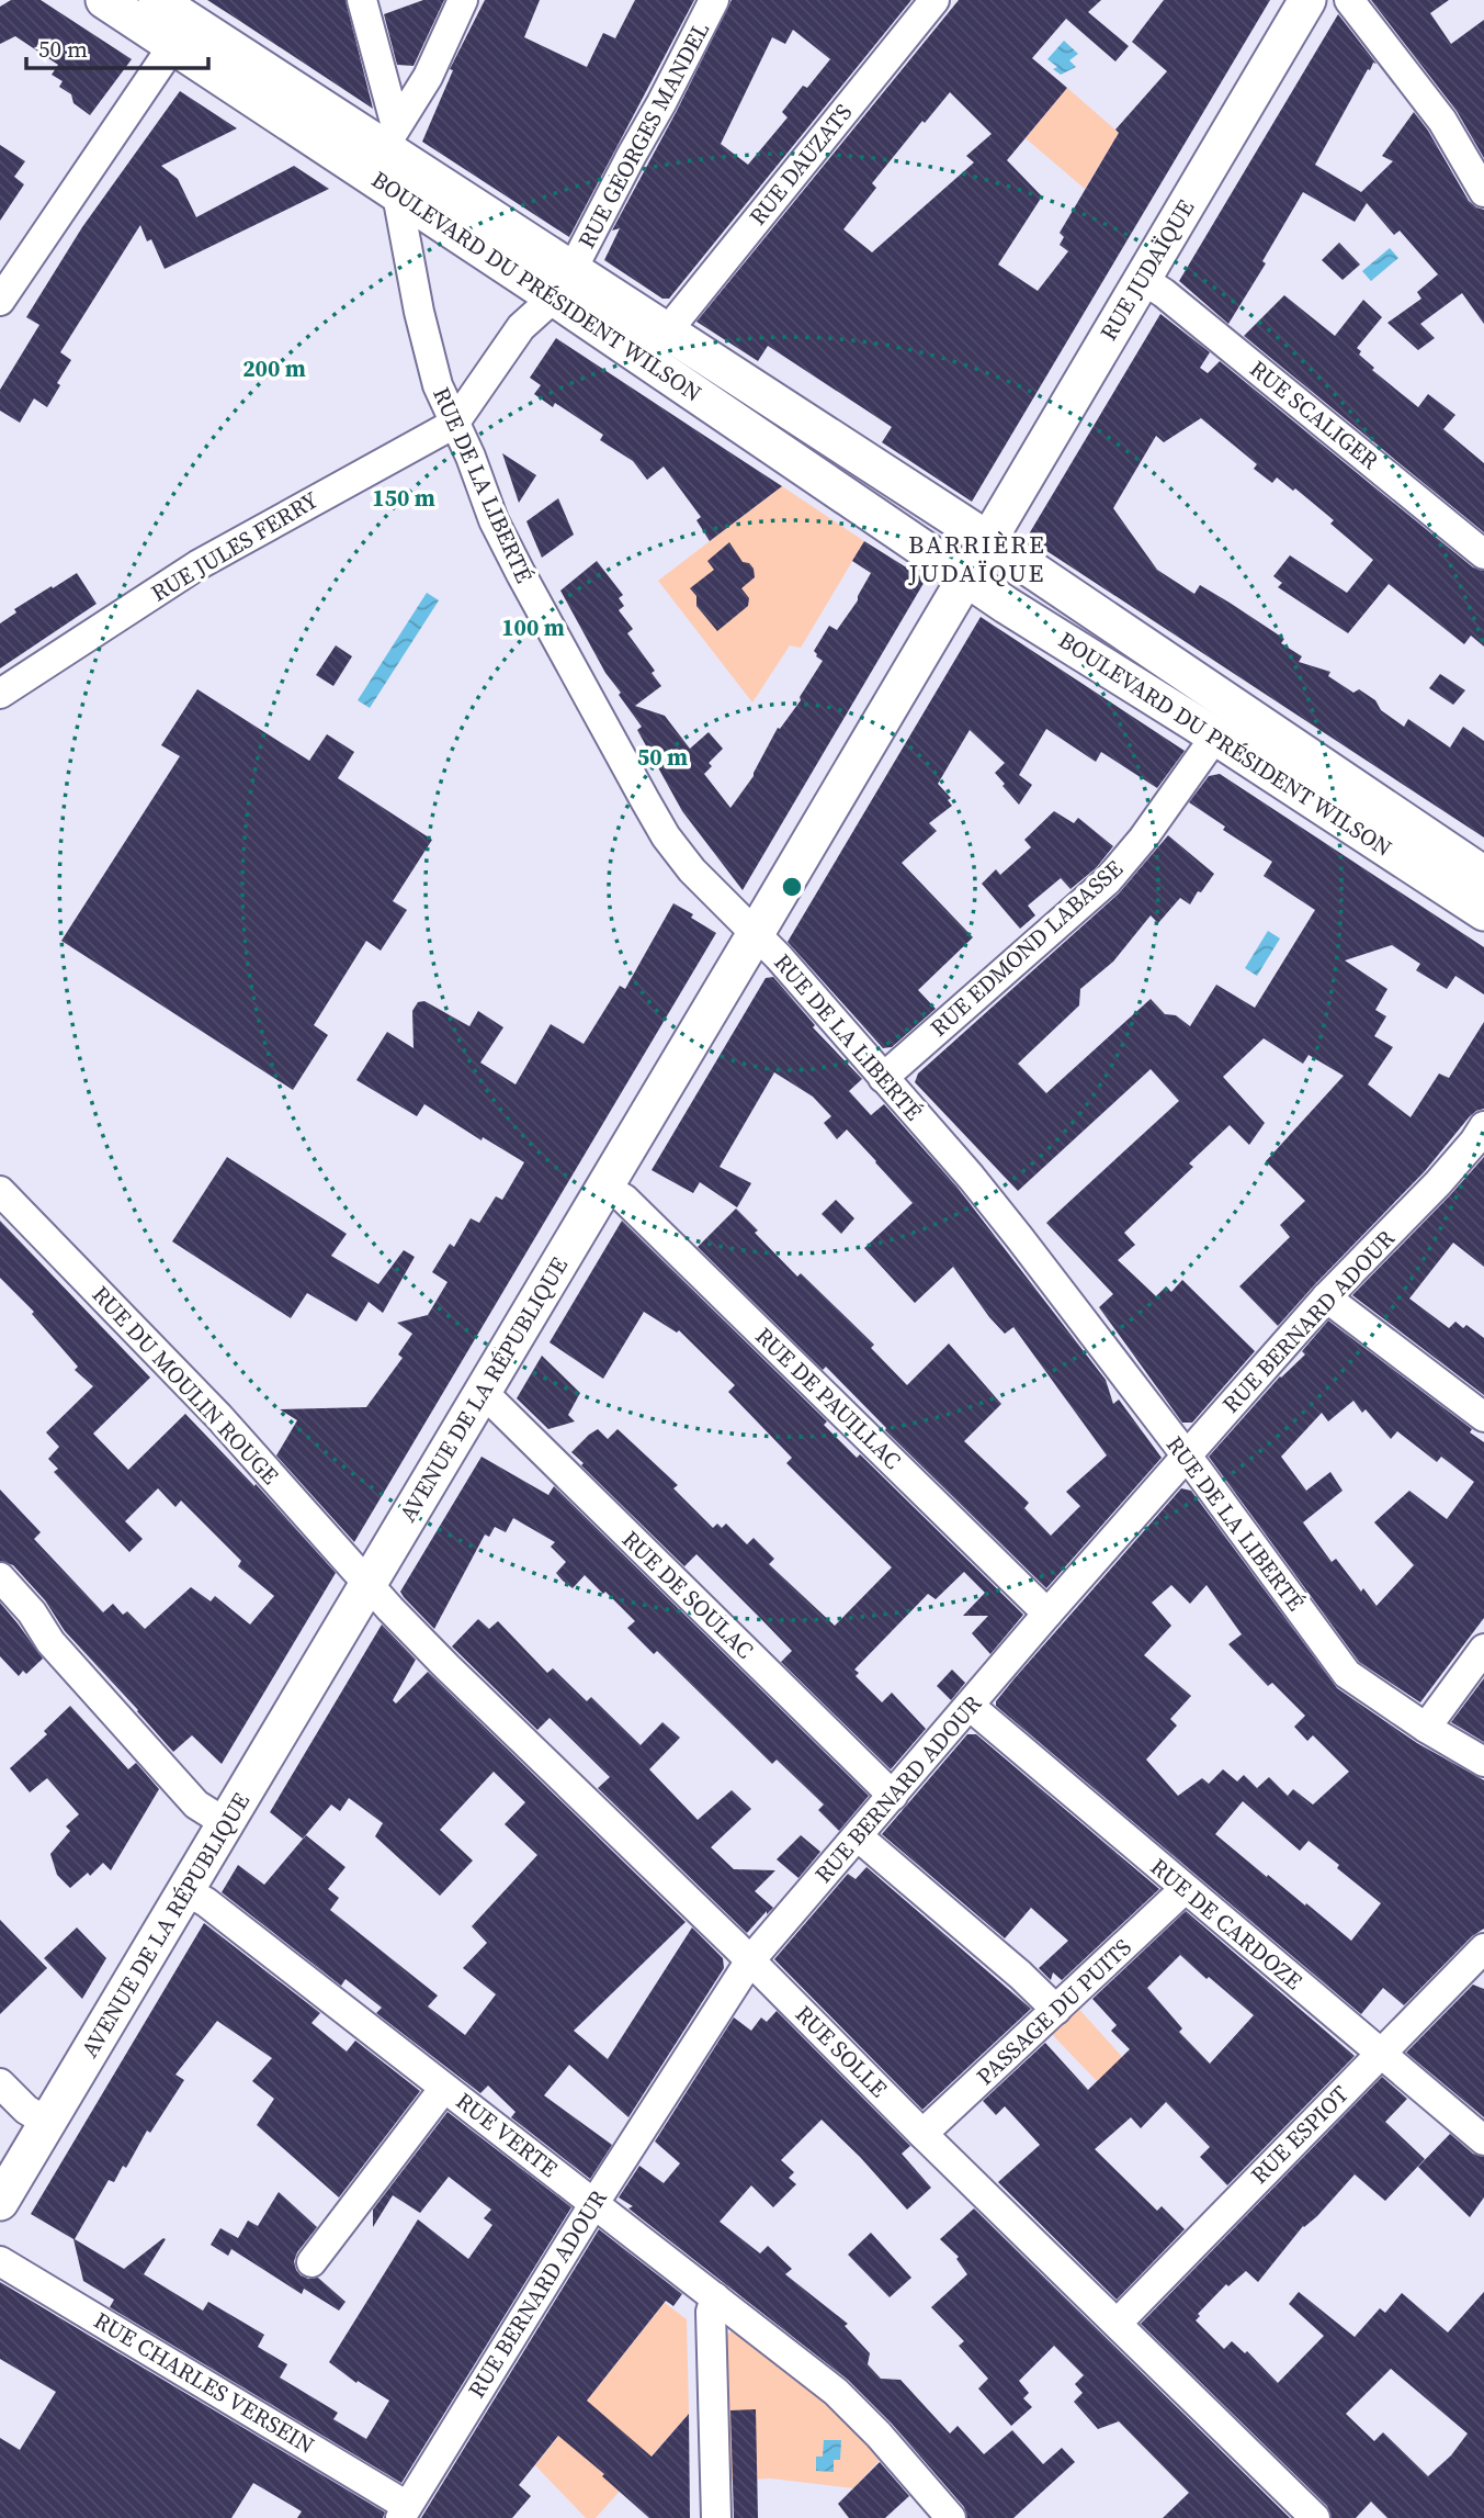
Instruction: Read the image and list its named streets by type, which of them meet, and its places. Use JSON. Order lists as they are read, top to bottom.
{
  "streets": {
    "main road": ["RUE JUDAÏQUE", "BOULEVARD DU PRÉSIDENT WILSON", "AVENUE DE LA RÉPUBLIQUE"],
    "street": [
      "RUE GEORGES MANDEL",
      "RUE DAUZATS",
      "RUE SCALIGER",
      "RUE DE LA LIBERTÉ",
      "RUE JULES FERRY",
      "RUE EDMOND LABASSE",
      "RUE BERNARD ADOUR",
      "RUE DU MOULIN ROUGE",
      "RUE DE PAUILLAC",
      "RUE DE SOULAC",
      "RUE DE CARDOZE",
      "PASSAGE DU PUITS",
      "RUE SOLLE",
      "RUE VERTE",
      "RUE ESPIOT",
      "RUE CHARLES VERSEIN"
    ]
  },
  "crossings": [
    ["RUE GEORGES MANDEL", "BOULEVARD DU PRÉSIDENT WILSON"],
    ["RUE GEORGES MANDEL", "RUE JULES FERRY"],
    ["RUE DAUZATS", "BOULEVARD DU PRÉSIDENT WILSON"],
    ["RUE JUDAÏQUE", "BOULEVARD DU PRÉSIDENT WILSON"],
    ["RUE JUDAÏQUE", "RUE SCALIGER"],
    ["BOULEVARD DU PRÉSIDENT WILSON", "RUE DE LA LIBERTÉ"],
    ["BOULEVARD DU PRÉSIDENT WILSON", "RUE JULES FERRY"],
    ["BOULEVARD DU PRÉSIDENT WILSON", "RUE EDMOND LABASSE"],
    ["BOULEVARD DU PRÉSIDENT WILSON", "AVENUE DE LA RÉPUBLIQUE"],
    ["RUE DE LA LIBERTÉ", "RUE JULES FERRY"],
    ["RUE DE LA LIBERTÉ", "RUE EDMOND LABASSE"],
    ["RUE DE LA LIBERTÉ", "RUE BERNARD ADOUR"],
    ["RUE DE LA LIBERTÉ", "AVENUE DE LA RÉPUBLIQUE"],
    ["RUE BERNARD ADOUR", "RUE DE PAUILLAC"],
    ["RUE BERNARD ADOUR", "RUE DE SOULAC"],
    ["RUE BERNARD ADOUR", "RUE DE CARDOZE"],
    ["RUE BERNARD ADOUR", "RUE SOLLE"],
    ["RUE BERNARD ADOUR", "RUE VERTE"],
    ["RUE BERNARD ADOUR", "RUE CHARLES VERSEIN"],
    ["RUE DU MOULIN ROUGE", "AVENUE DE LA RÉPUBLIQUE"],
    ["RUE DU MOULIN ROUGE", "RUE SOLLE"],
    ["AVENUE DE LA RÉPUBLIQUE", "RUE DE PAUILLAC"],
    ["AVENUE DE LA RÉPUBLIQUE", "RUE DE SOULAC"],
    ["AVENUE DE LA RÉPUBLIQUE", "RUE SOLLE"],
    ["AVENUE DE LA RÉPUBLIQUE", "RUE VERTE"],
    ["RUE DE CARDOZE", "PASSAGE DU PUITS"],
    ["RUE DE CARDOZE", "RUE ESPIOT"],
    ["PASSAGE DU PUITS", "RUE SOLLE"],
    ["RUE SOLLE", "RUE ESPIOT"]
  ],
  "districts": ["BARRIÈRE JUDAÏQUE"],
  "scale_bar": "50 m",
  "rings": [
    "200 m",
    "150 m",
    "100 m",
    "50 m"
  ]
}
